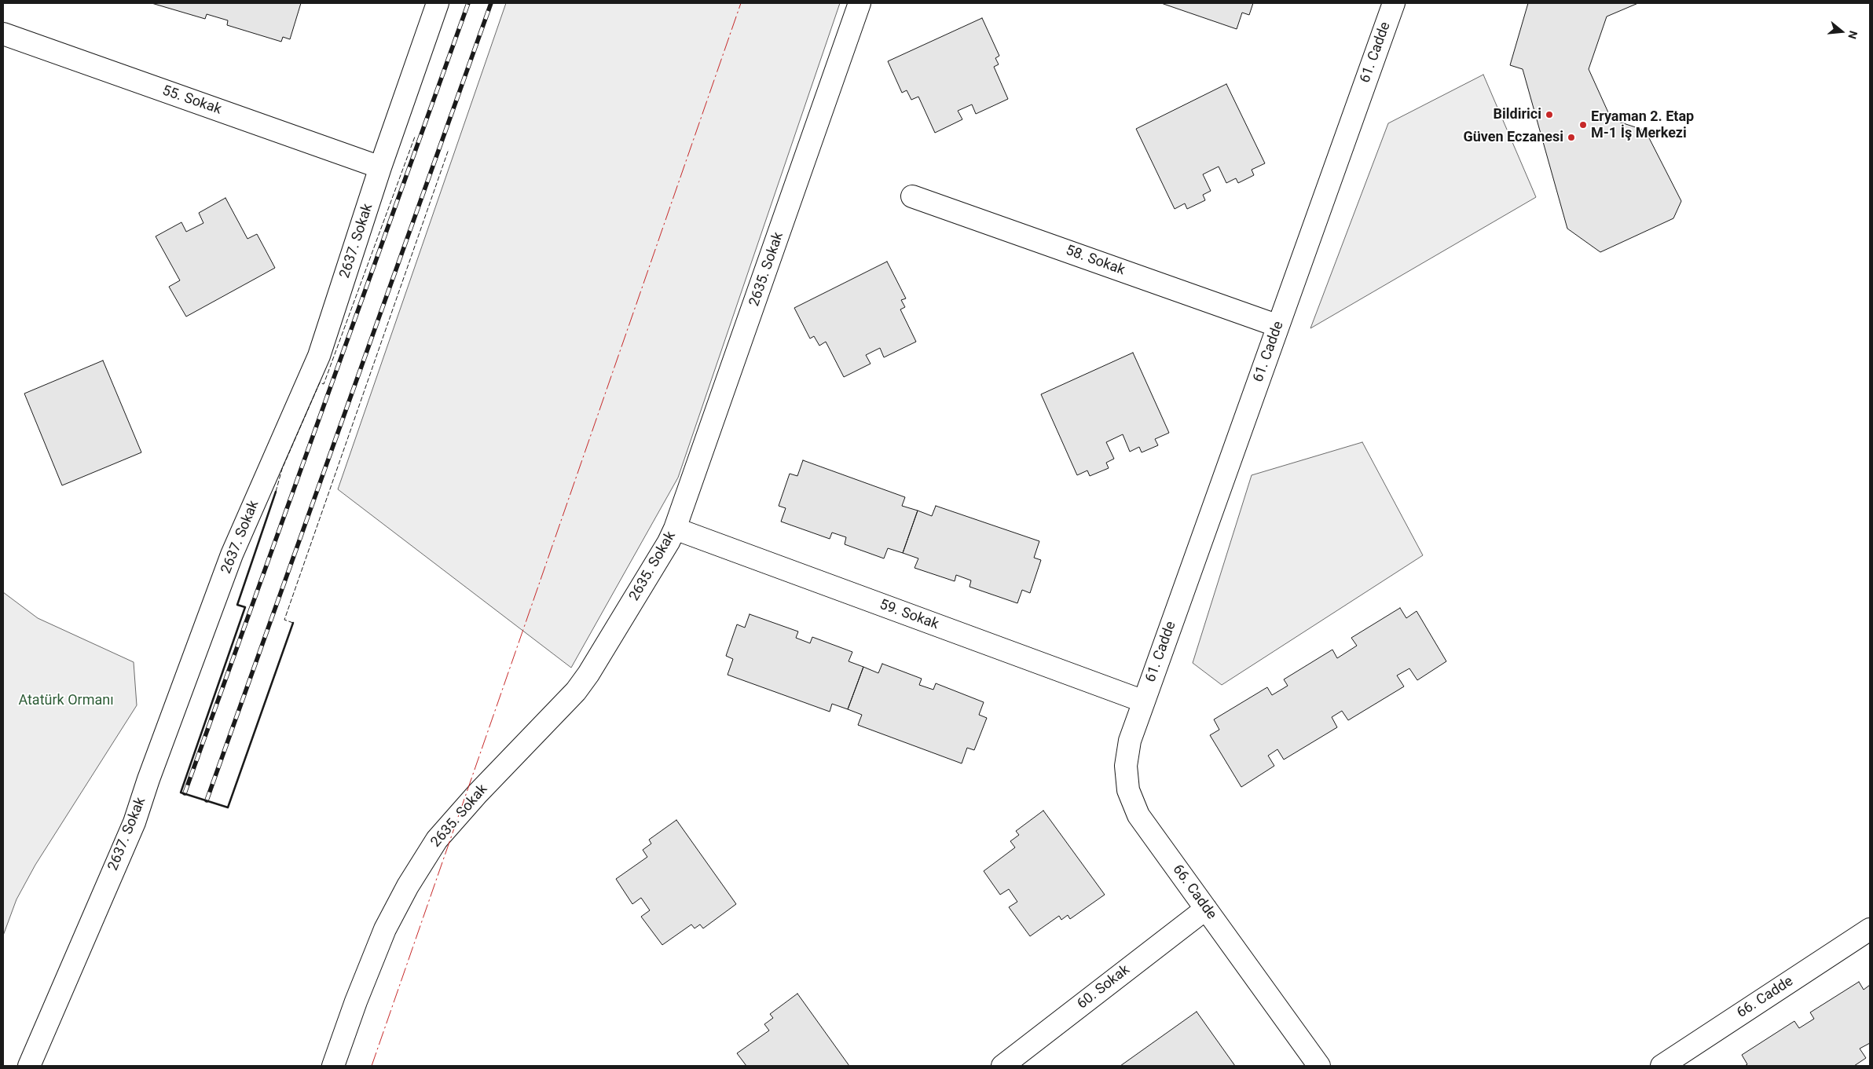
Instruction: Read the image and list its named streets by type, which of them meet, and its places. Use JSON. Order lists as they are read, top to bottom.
{
  "streets": {
    "street": [
      "61. Cadde",
      "55. Sokak",
      "2637. Sokak",
      "58. Sokak",
      "2635. Sokak",
      "59. Sokak",
      "66. Cadde",
      "60. Sokak"
    ]
  },
  "crossings": [
    ["61. Cadde", "58. Sokak"],
    ["61. Cadde", "59. Sokak"],
    ["61. Cadde", "66. Cadde"],
    ["55. Sokak", "2637. Sokak"],
    ["2635. Sokak", "59. Sokak"],
    ["59. Sokak", "66. Cadde"],
    ["66. Cadde", "60. Sokak"]
  ],
  "parks": ["Atatürk Ormanı"],
  "places": ["Bildirici", "Eryaman 2. Etap M-1 İş Merkezi", "Güven Eczanesi"],
  "north": "right"
}
